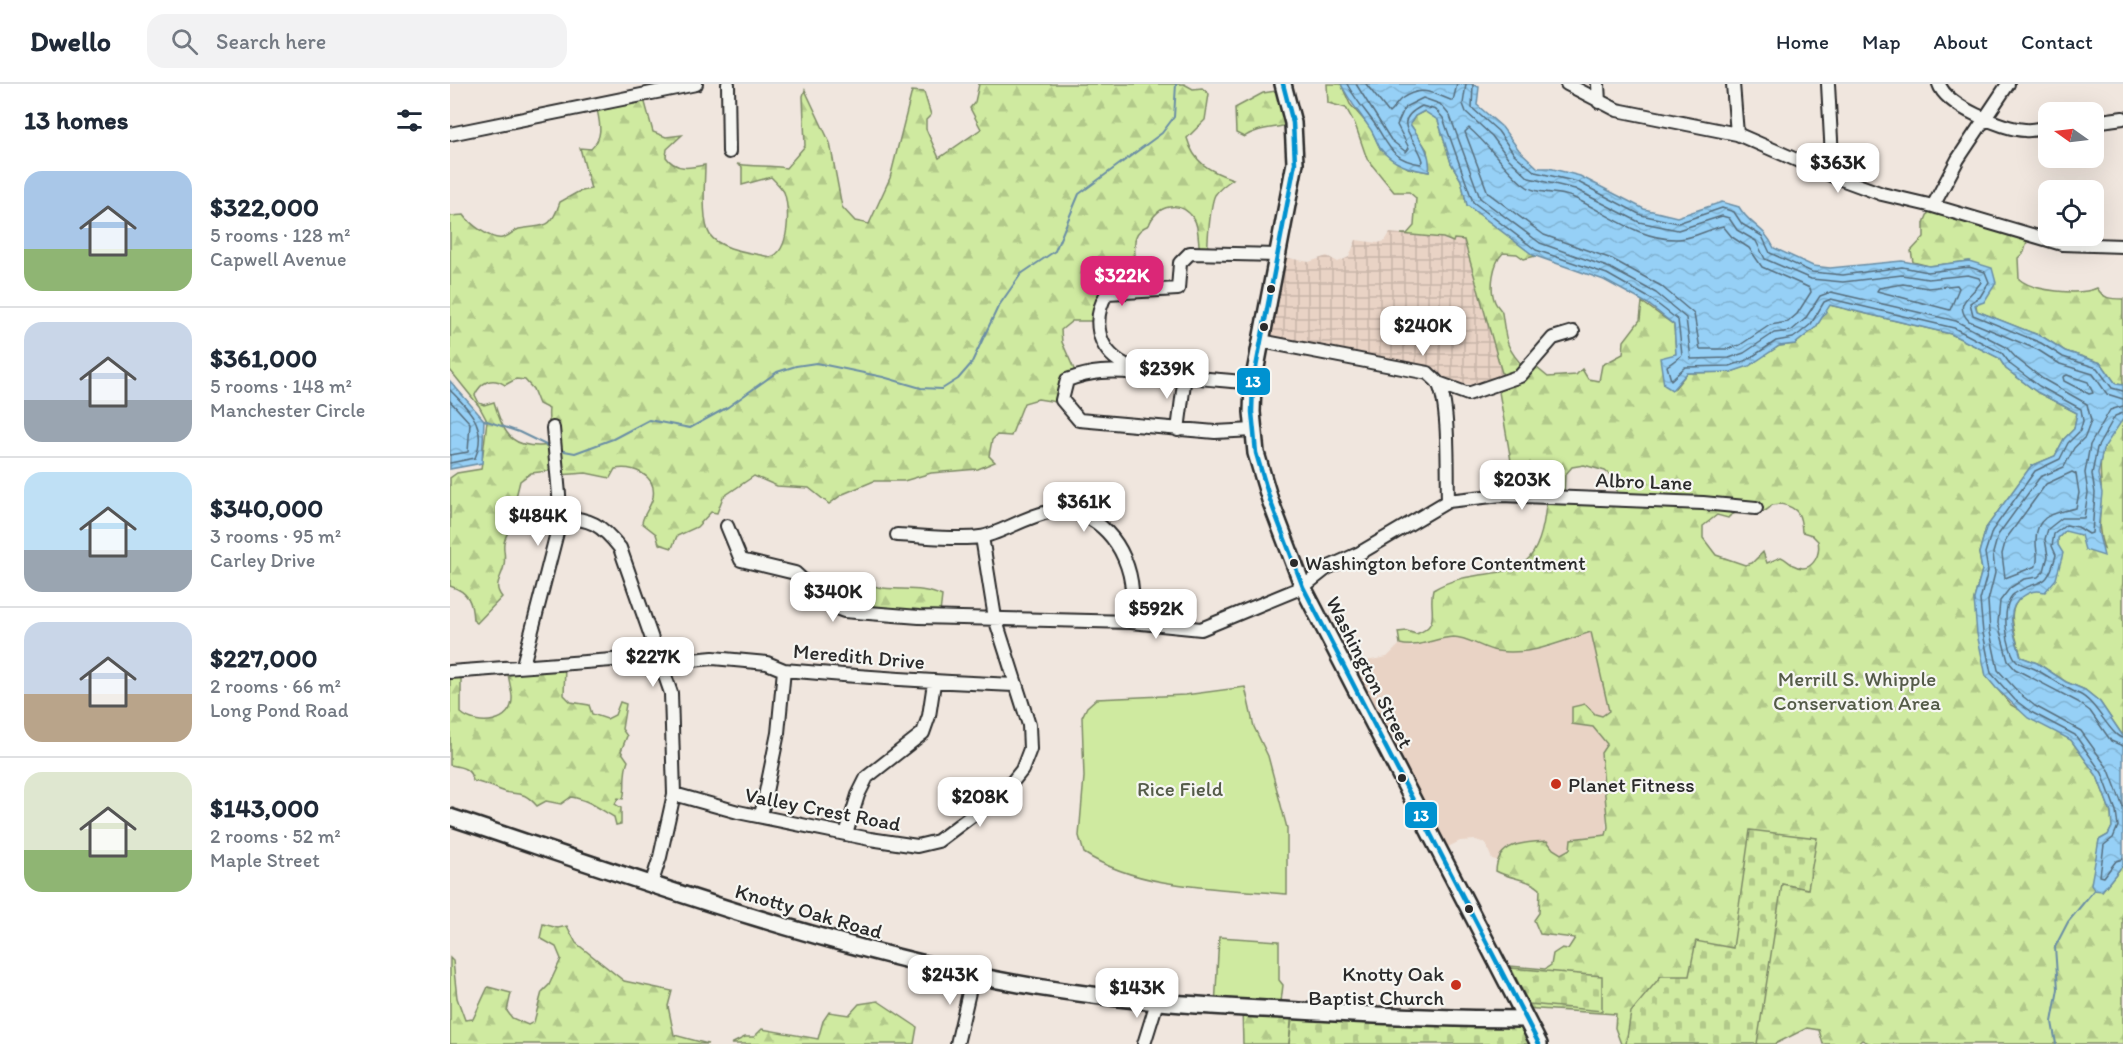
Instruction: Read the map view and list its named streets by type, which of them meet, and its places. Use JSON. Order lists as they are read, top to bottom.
{
  "streets": {
    "main road": ["Washington Street", "Knotty Oak Road"],
    "street": ["Albro Lane", "Meredith Drive", "Valley Crest Road"]
  },
  "crossings": [
    ["Albro Lane", "Washington Street"],
    ["Albro Lane", "Valley Crest Road"],
    ["Meredith Drive", "Valley Crest Road"],
    ["Washington Street", "Knotty Oak Road"]
  ],
  "parks": ["Merrill S. Whipple Conservation Area", "Rice Field"],
  "places": ["Washington before Contentment", "Planet Fitness", "Knotty Oak Baptist Church"],
  "lines": ["transit line 13"],
  "north": "left",
  "page": {
    "header": "Dwello",
    "search": "Search here",
    "nav": [
      "Home",
      "Map",
      "About",
      "Contact"
    ],
    "heading": "13 homes",
    "price": [
      "$363K",
      "$322K",
      "$240K",
      "$239K",
      "$203K",
      "$361K",
      "$484K",
      "$340K",
      "$592K",
      "$227K",
      "$208K",
      "$243K",
      "$143K"
    ],
    "list": [
      {
        "name": "$322,000",
        "note": "5 rooms · 128 m² · Capwell Avenue"
      },
      {
        "name": "$361,000",
        "note": "5 rooms · 148 m² · Manchester Circle"
      },
      {
        "name": "$340,000",
        "note": "3 rooms · 95 m² · Carley Drive"
      },
      {
        "name": "$227,000",
        "note": "2 rooms · 66 m² · Long Pond Road"
      },
      {
        "name": "$143,000",
        "note": "2 rooms · 52 m² · Maple Street"
      }
    ]
  }
}
